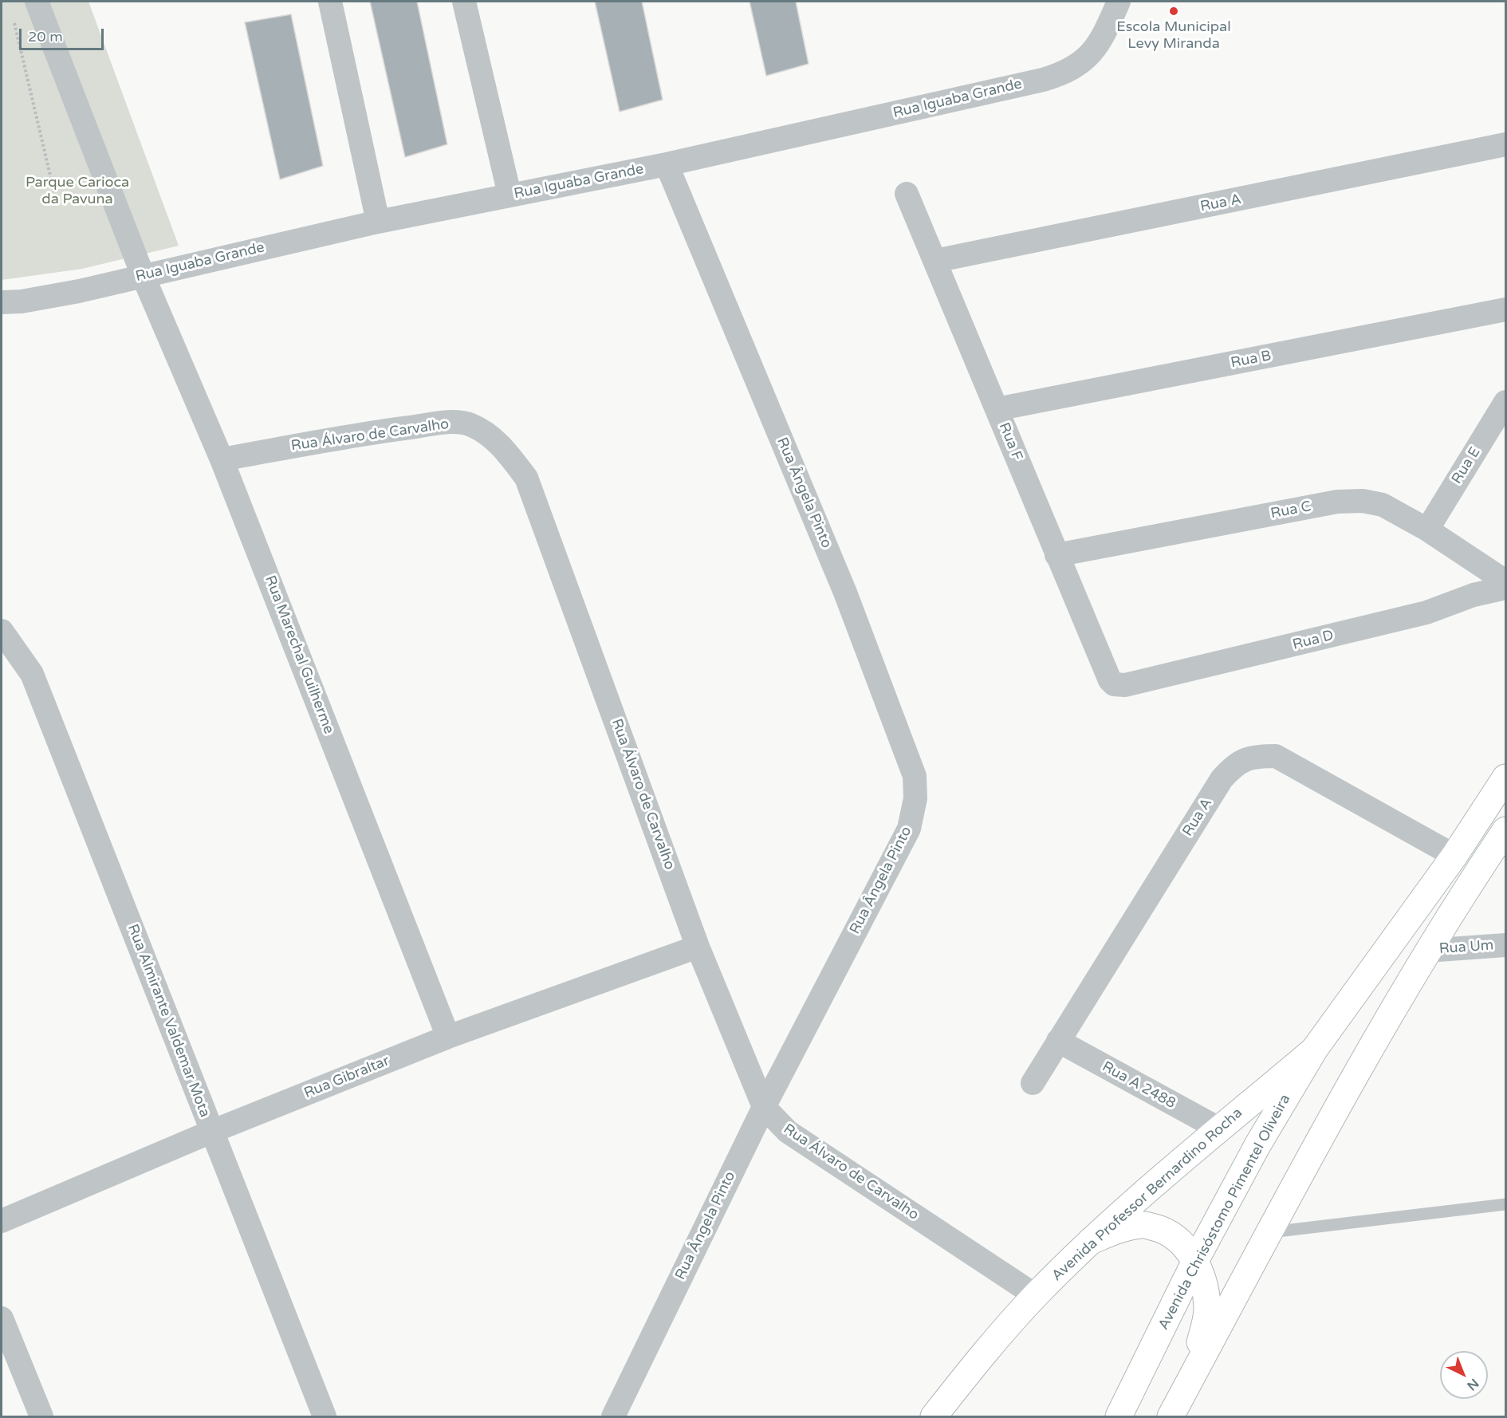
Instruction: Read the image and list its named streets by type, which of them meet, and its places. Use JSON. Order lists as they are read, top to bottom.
{
  "streets": {
    "main road": ["Avenida Professor Bernardino Rocha", "Avenida Chrisóstomo Pimentel Oliveira"],
    "street": [
      "Rua Iguaba Grande",
      "Rua A",
      "Rua B",
      "Rua Álvaro de Carvalho",
      "Rua F",
      "Rua E",
      "Rua Ângela Pinto",
      "Rua C",
      "Rua D",
      "Rua Marechal Guilherme",
      "Rua Um",
      "Rua Almirante Valdemar Mota",
      "Rua Gibraltar",
      "Rua A 2488"
    ]
  },
  "crossings": [
    ["Rua Iguaba Grande", "Rua Ângela Pinto"],
    ["Rua Iguaba Grande", "Rua Marechal Guilherme"],
    ["Rua A", "Rua F"],
    ["Rua A", "Rua A 2488"],
    ["Rua A", "Avenida Chrisóstomo Pimentel Oliveira"],
    ["Rua B", "Rua F"],
    ["Rua Álvaro de Carvalho", "Rua Ângela Pinto"],
    ["Rua Álvaro de Carvalho", "Rua Marechal Guilherme"],
    ["Rua Álvaro de Carvalho", "Rua Gibraltar"],
    ["Rua Álvaro de Carvalho", "Avenida Professor Bernardino Rocha"],
    ["Rua F", "Rua C"],
    ["Rua F", "Rua D"],
    ["Rua E", "Rua C"],
    ["Rua Marechal Guilherme", "Rua Gibraltar"],
    ["Rua Almirante Valdemar Mota", "Rua Gibraltar"],
    ["Rua A 2488", "Avenida Professor Bernardino Rocha"],
    ["Avenida Professor Bernardino Rocha", "Avenida Chrisóstomo Pimentel Oliveira"]
  ],
  "parks": ["Parque Carioca da Pavuna"],
  "places": ["Escola Municipal Levy Miranda"],
  "scale_bar": "20 m",
  "north": "bottom right"
}
